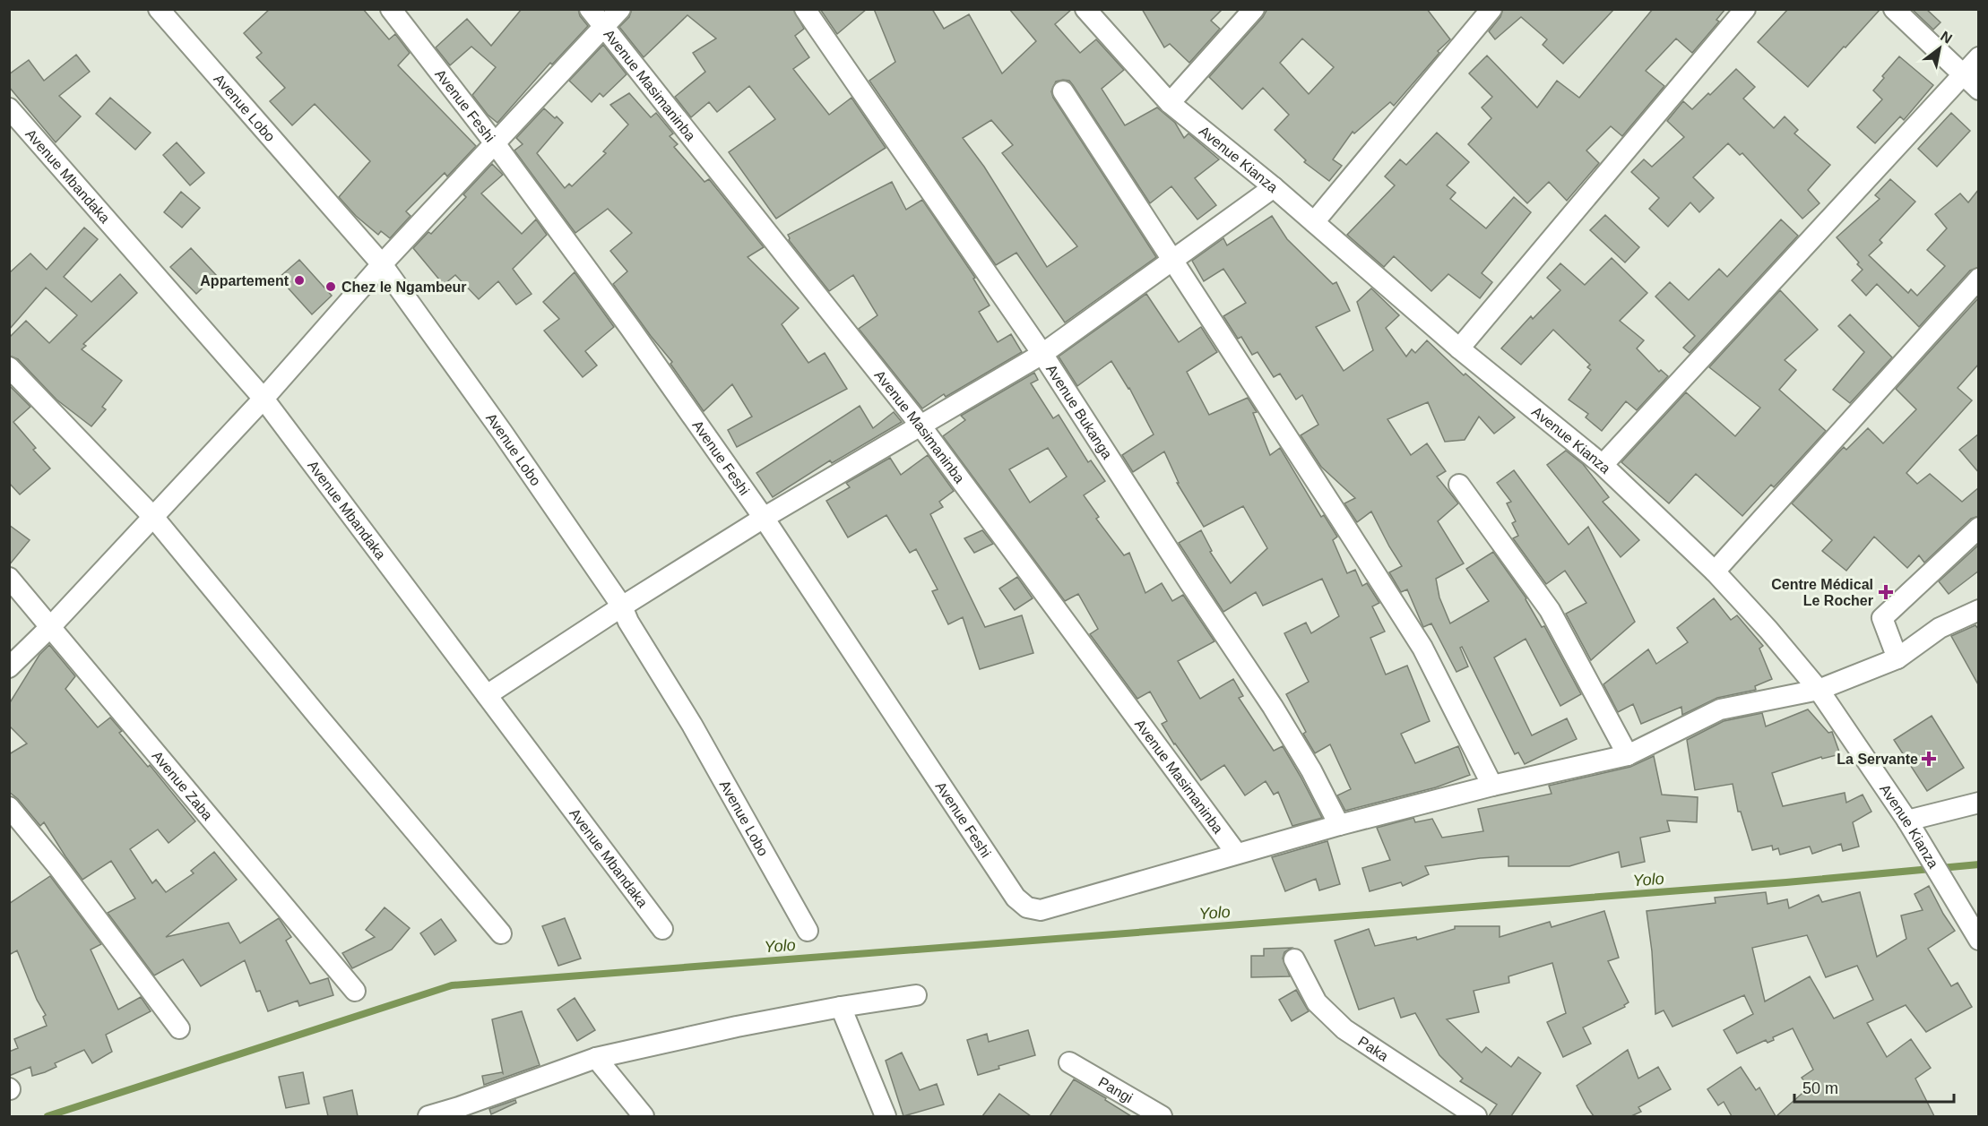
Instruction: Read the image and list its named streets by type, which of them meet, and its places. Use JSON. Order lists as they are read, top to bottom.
{
  "streets": {
    "street": [
      "Avenue Masimaninba",
      "Avenue Feshi",
      "Avenue Lobo",
      "Avenue Kianza",
      "Avenue Mbandaka",
      "Avenue Bukanga",
      "Avenue Zaba",
      "Paka",
      "Pangi"
    ]
  },
  "crossings": [
    ["Avenue Masimaninba", "Avenue Feshi"]
  ],
  "water": ["Yolo"],
  "places": {
    "other": ["Appartement", "Chez le Ngambeur"],
    "health": ["Centre Médical Le Rocher", "La Servante"]
  },
  "scale_bar": "50 m",
  "north": "top right"
}
